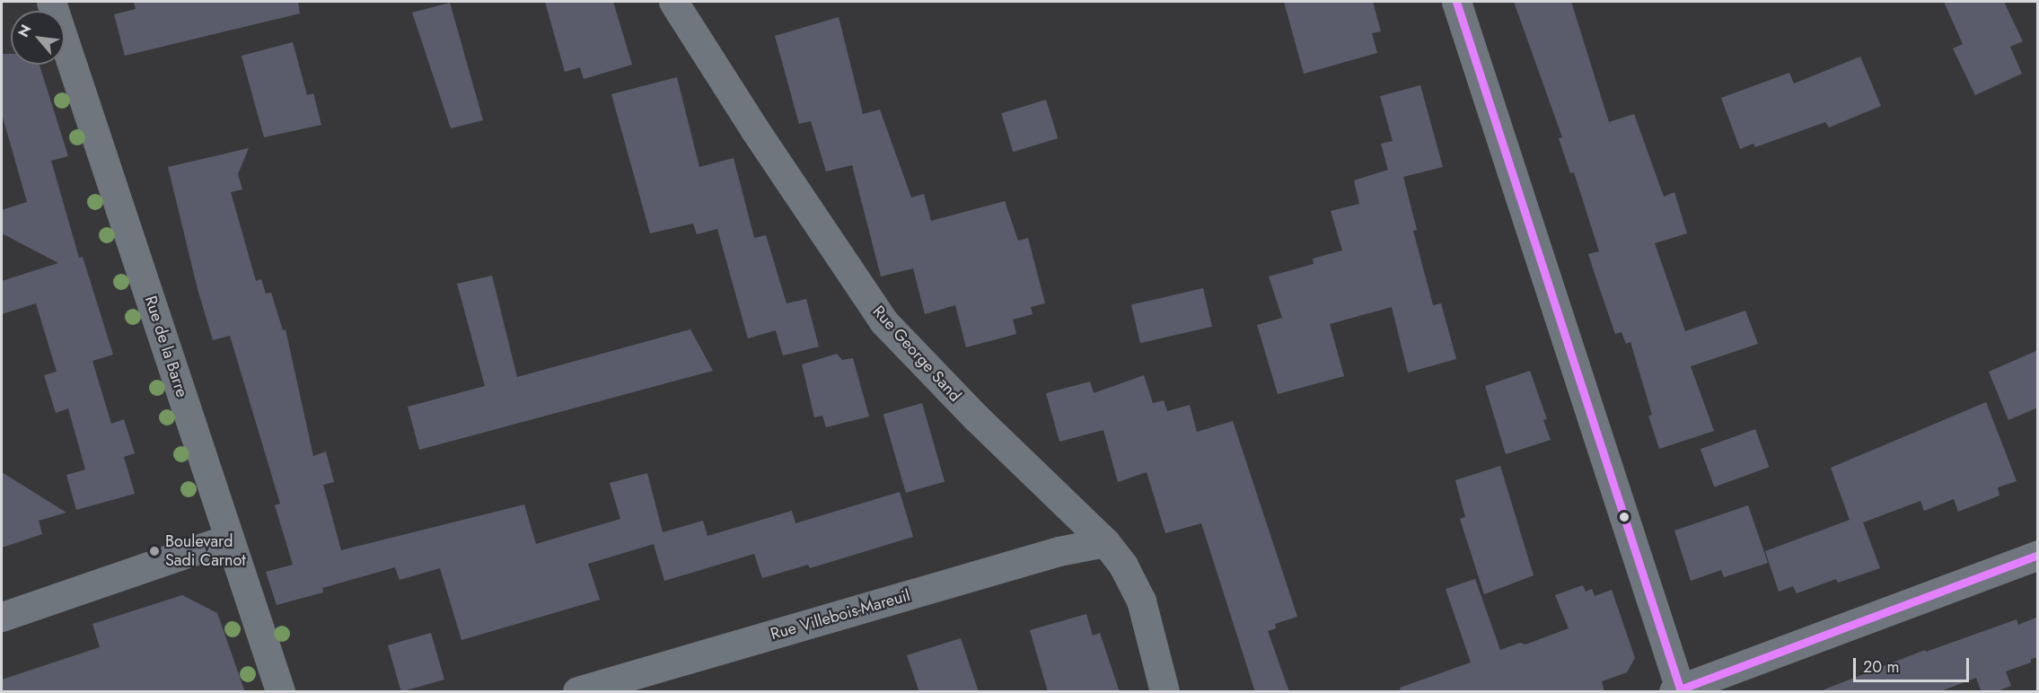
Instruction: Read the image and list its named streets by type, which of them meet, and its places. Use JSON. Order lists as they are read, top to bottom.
{
  "streets": {
    "street": ["Rue de la Barre", "Rue George Sand", "Rue Villebois-Mareuil"]
  },
  "crossings": [
    ["Rue George Sand", "Rue Villebois-Mareuil"]
  ],
  "places": ["Boulevard Sadi Carnot"],
  "scale_bar": "20 m",
  "north": "top left"
}
